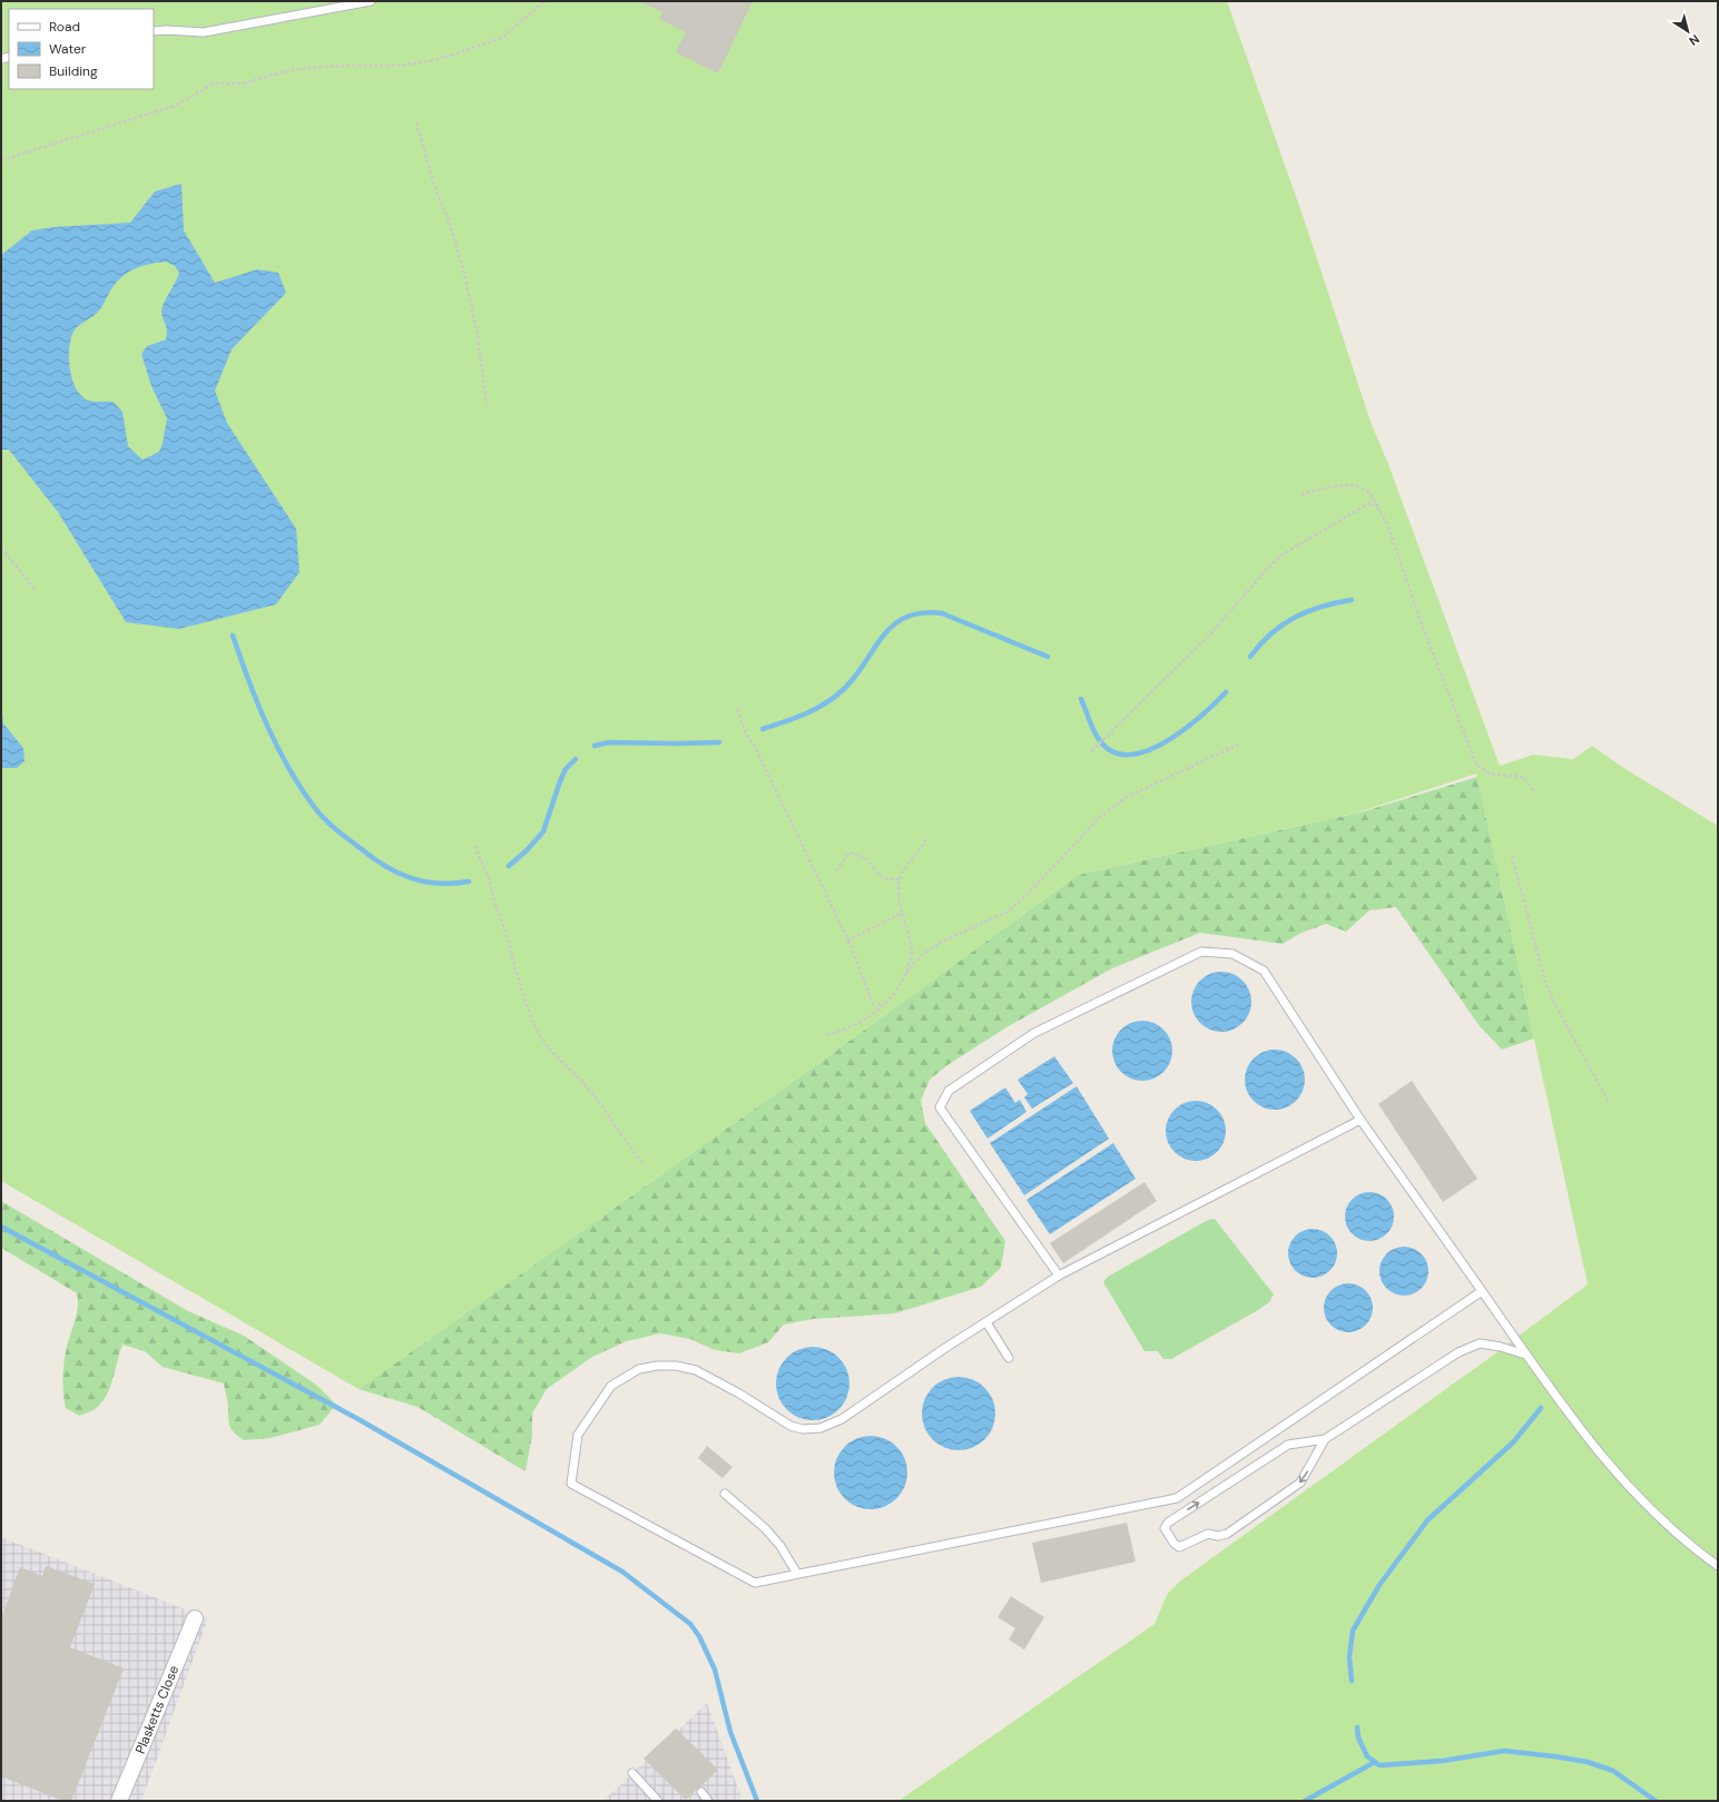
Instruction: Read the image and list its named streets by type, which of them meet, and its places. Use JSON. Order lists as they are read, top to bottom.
{
  "streets": {
    "street": ["Plasketts Close"]
  },
  "legend": ["Road", "Water", "Building"],
  "north": "bottom right"
}
